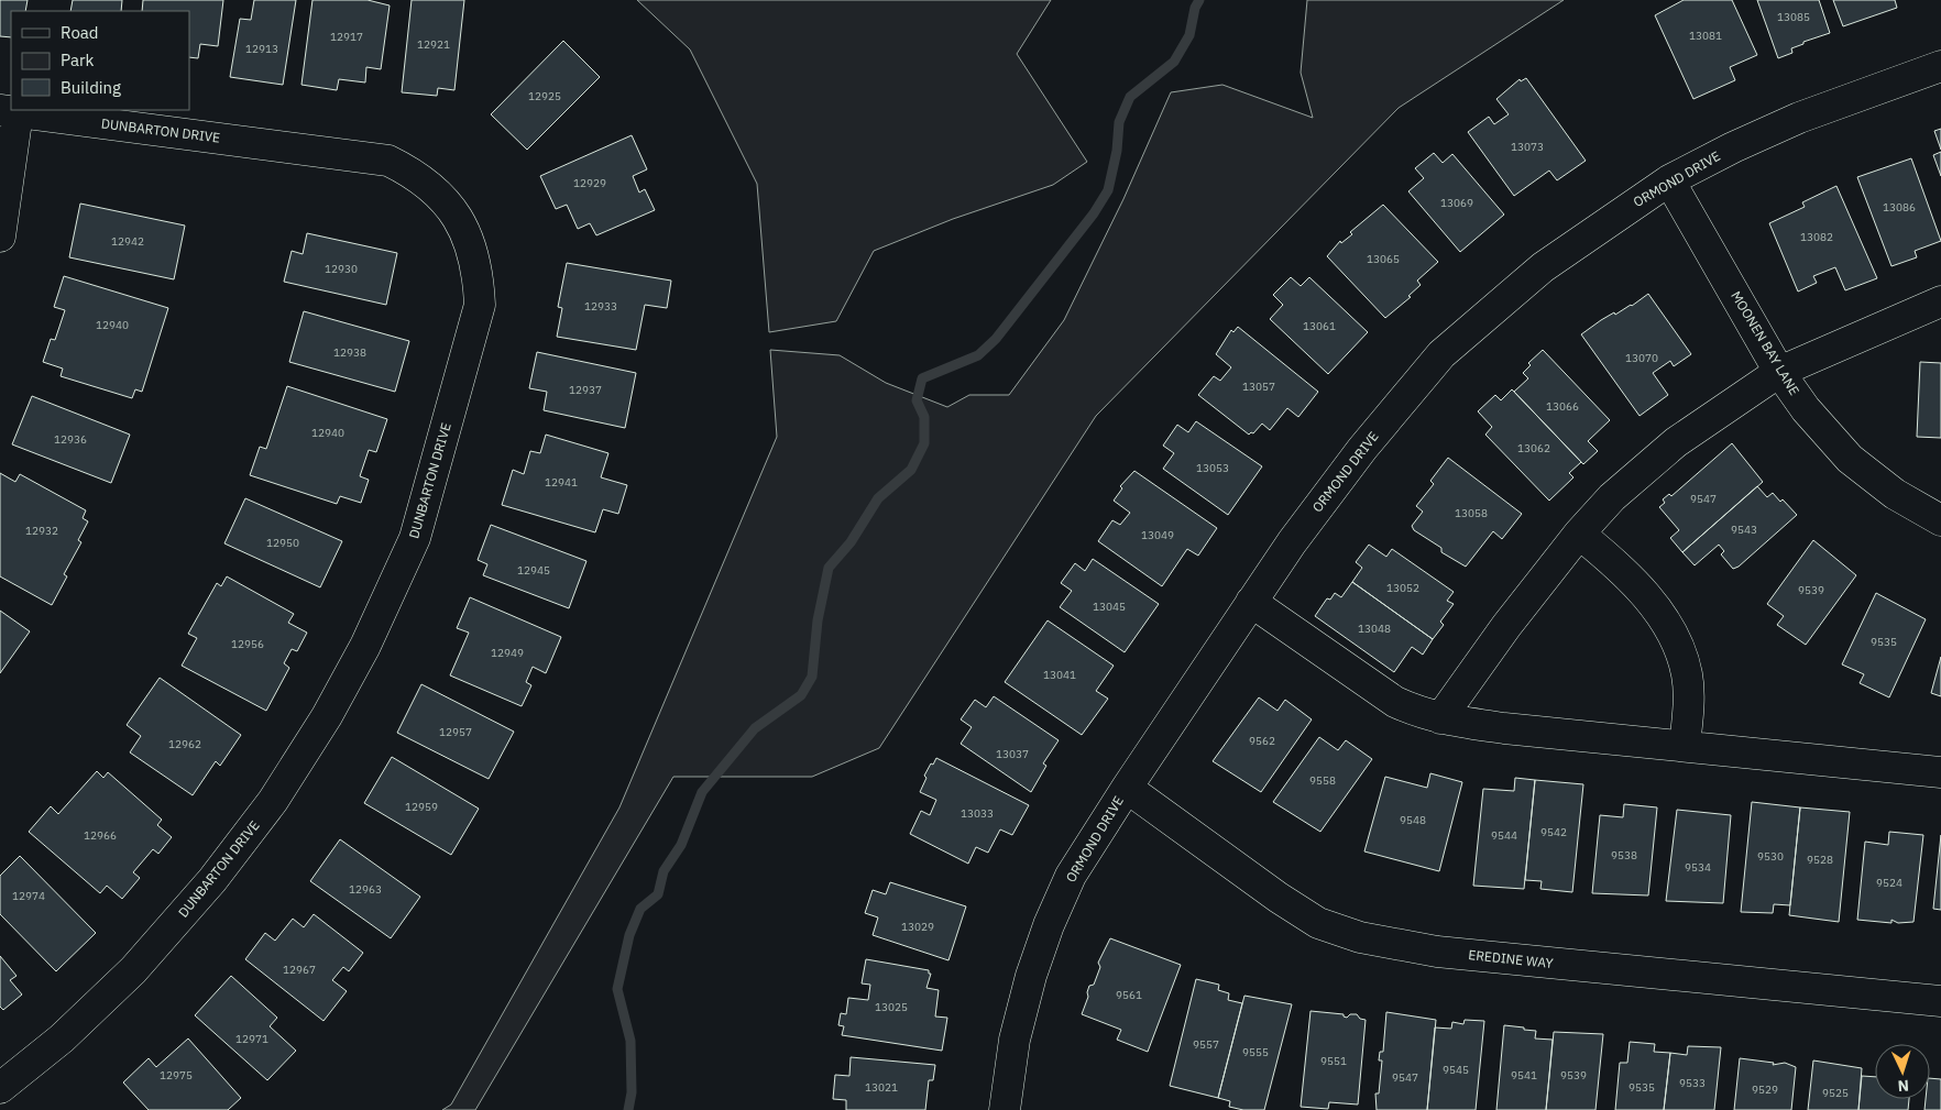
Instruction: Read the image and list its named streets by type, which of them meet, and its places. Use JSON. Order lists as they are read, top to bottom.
{
  "streets": {
    "street": [
      "DUNBARTON DRIVE",
      "ORMOND DRIVE",
      "MOONEN BAY LANE",
      "EREDINE WAY"
    ]
  },
  "crossings": [
    ["ORMOND DRIVE", "MOONEN BAY LANE"],
    ["ORMOND DRIVE", "EREDINE WAY"]
  ],
  "house_numbers": [
    "13085",
    "13081",
    "12917",
    "12921",
    "12913",
    "12925",
    "13073",
    "12929",
    "13069",
    "13086",
    "13082",
    "12942",
    "13065",
    "12930",
    "12933",
    "12940",
    "13061",
    "12938",
    "13070",
    "13057",
    "12937",
    "13066",
    "12940",
    "12936",
    "13062",
    "13053",
    "12941",
    "9547",
    "13058",
    "9543",
    "12932",
    "13049",
    "12950",
    "12945",
    "13052",
    "9539",
    "13045",
    "13048",
    "9535",
    "12956",
    "12949",
    "13041",
    "12957",
    "9562",
    "12962",
    "13037",
    "9558",
    "12959",
    "13033",
    "9548",
    "9542",
    "12966",
    "9544",
    "9538",
    "9530",
    "9528",
    "9534",
    "9524",
    "12963",
    "12974",
    "13029",
    "12967",
    "9561",
    "13025",
    "12971",
    "9557",
    "9555",
    "9551",
    "9545",
    "12975",
    "9541",
    "9539",
    "9547",
    "9533",
    "13021",
    "9535",
    "9529",
    "9525"
  ],
  "legend": ["Road", "Park", "Building"],
  "north": "bottom"
}
